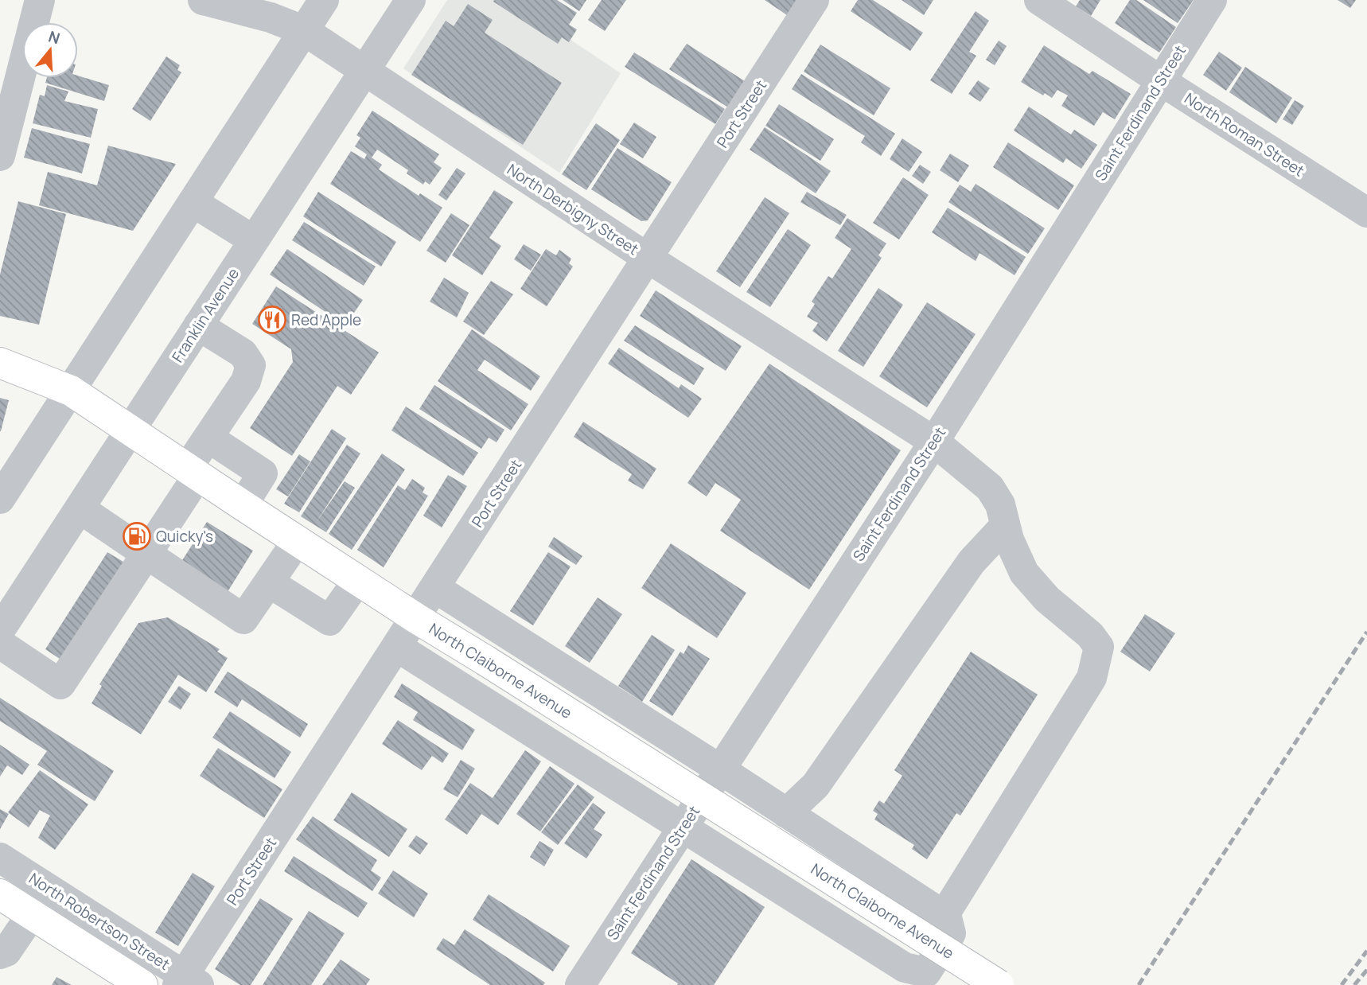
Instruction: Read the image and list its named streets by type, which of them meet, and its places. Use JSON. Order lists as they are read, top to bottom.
{
  "streets": {
    "main road": ["North Claiborne Avenue", "North Robertson Street"],
    "street": [
      "Saint Ferdinand Street",
      "Port Street",
      "North Roman Street",
      "North Derbigny Street",
      "Franklin Avenue"
    ]
  },
  "crossings": [
    ["Saint Ferdinand Street", "North Roman Street"],
    ["Saint Ferdinand Street", "North Derbigny Street"],
    ["Port Street", "North Derbigny Street"],
    ["Port Street", "North Claiborne Avenue"],
    ["Port Street", "North Robertson Street"],
    ["North Derbigny Street", "Franklin Avenue"],
    ["Franklin Avenue", "North Claiborne Avenue"]
  ],
  "places": {
    "restaurant": ["Red Apple"],
    "fuel station": ["Quicky's"]
  },
  "north": "top"
}
